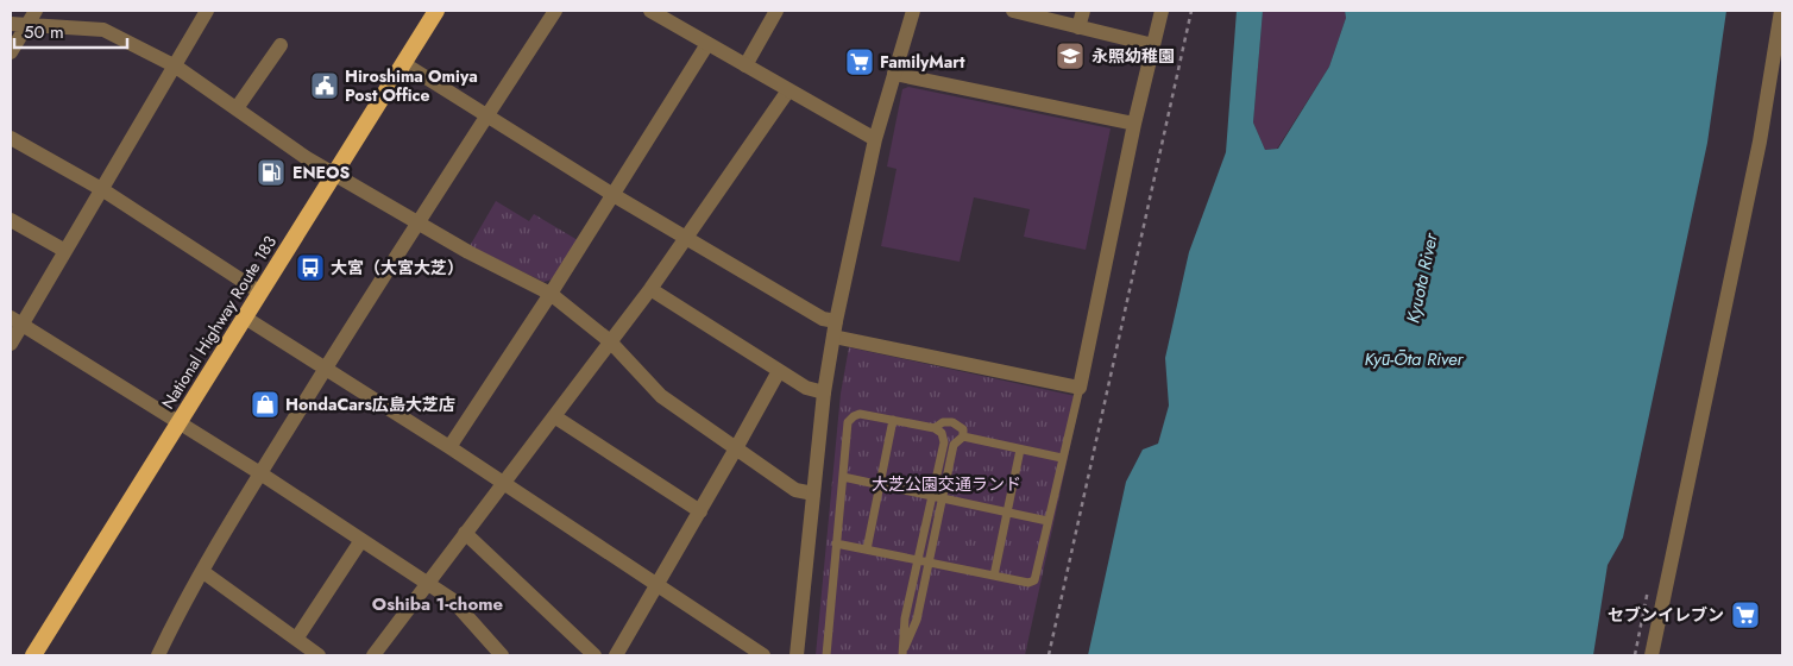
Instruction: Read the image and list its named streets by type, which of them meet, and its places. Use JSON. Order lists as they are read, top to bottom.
{
  "streets": {
    "highway": ["National Highway Route 183"]
  },
  "districts": ["Oshiba 1-chome"],
  "water": ["Kyuota River", "Kyū-Ōta River"],
  "parks": ["大芝公園交通ランド"],
  "places": {
    "school or university": ["永照幼稚園"],
    "supermarket": ["FamilyMart", "セブンイレブン"],
    "public building": ["Hiroshima Omiya Post Office"],
    "fuel station": ["ENEOS"],
    "bus stop": ["大宮（大宮大芝）"],
    "shop": ["HondaCars広島大芝店"]
  },
  "scale_bar": "50 m"
}
